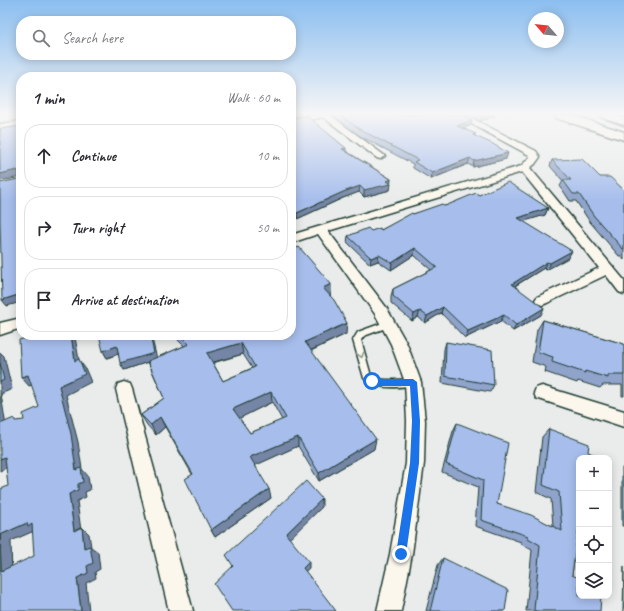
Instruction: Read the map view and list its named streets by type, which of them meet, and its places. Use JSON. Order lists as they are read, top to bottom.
{
  "north": "top left",
  "page": {
    "search": "Search here",
    "heading": ["1 min", "Walk · 60 m"],
    "list": [
      ["Continue", "10 m"],
      ["Turn right", "50 m"],
      "Arrive at destination"
    ],
    "map_buttons": ["+", "−"]
  }
}
